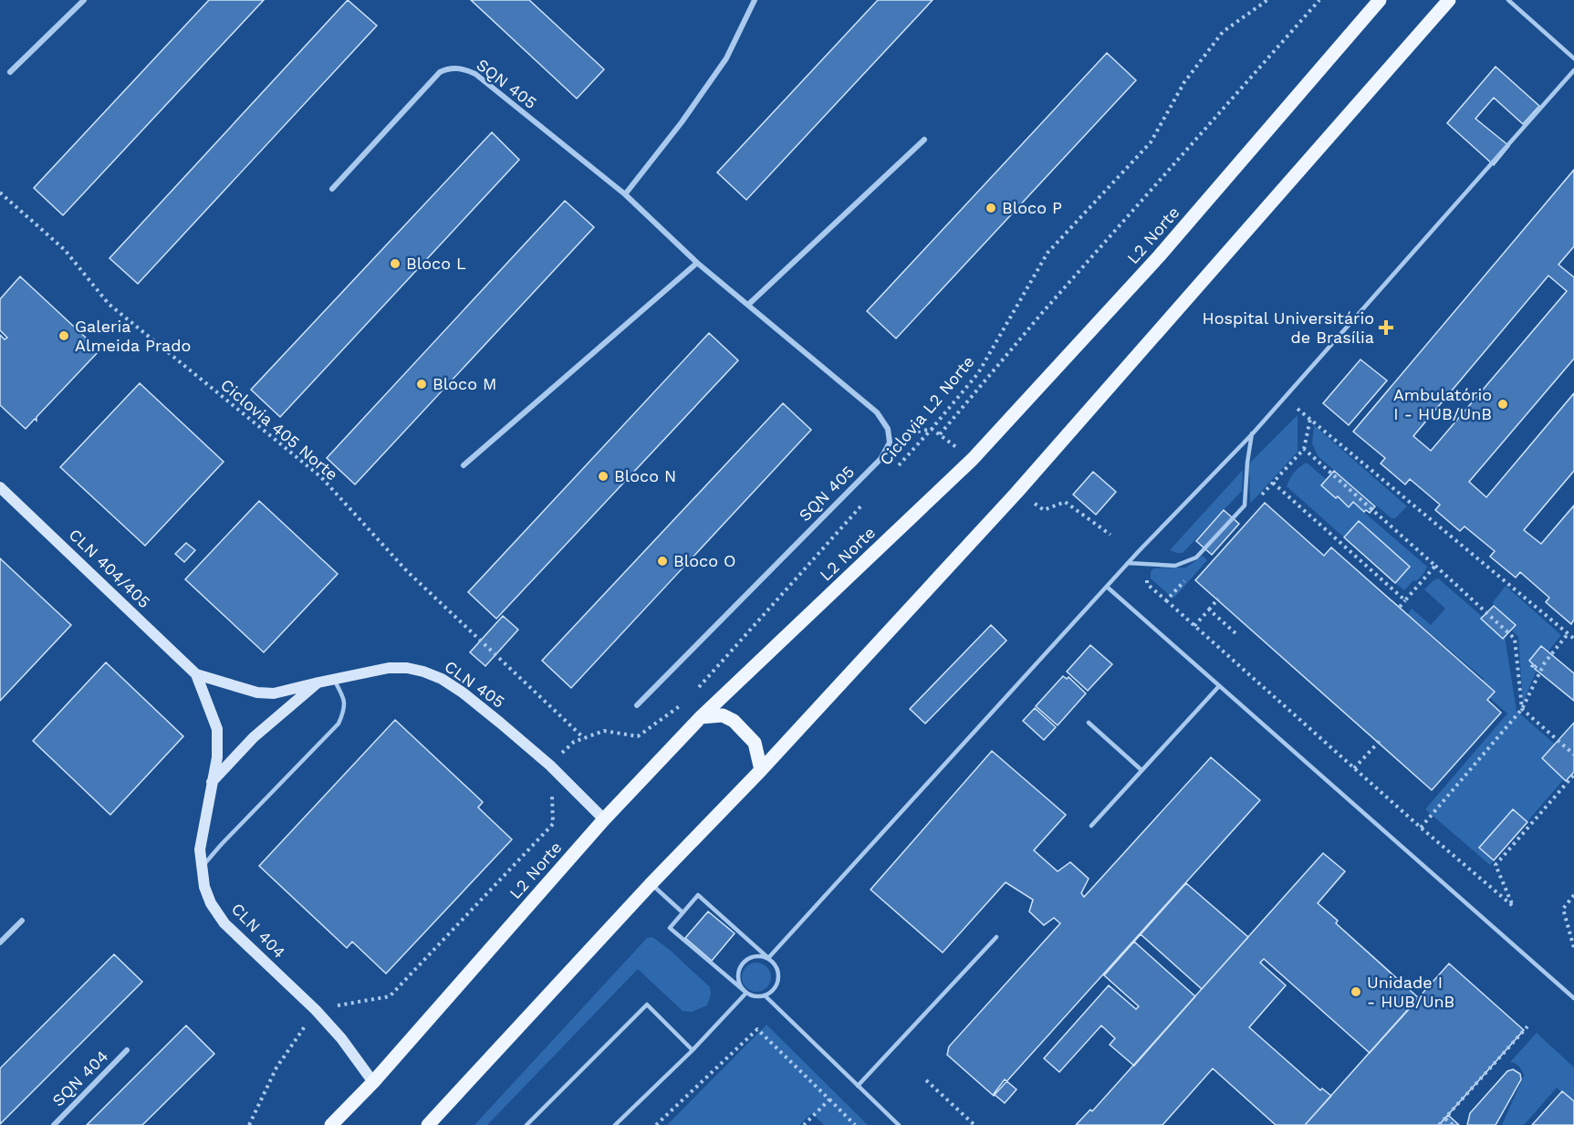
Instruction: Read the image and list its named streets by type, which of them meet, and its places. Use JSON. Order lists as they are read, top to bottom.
{
  "streets": {
    "main road": ["L2 Norte"],
    "street": [
      "SQN 405",
      "CLN 404/405",
      "CLN 405",
      "CLN 404",
      "SQN 404"
    ],
    "path": ["Ciclovia L2 Norte", "Ciclovia 405 Norte"]
  },
  "crossings": [
    ["L2 Norte", "CLN 405"],
    ["L2 Norte", "CLN 404"],
    ["CLN 404/405", "CLN 405"],
    ["CLN 404/405", "CLN 404"],
    ["CLN 405", "CLN 404"]
  ],
  "places": {
    "other": [
      "Bloco P",
      "Bloco L",
      "Galeria Almeida Prado",
      "Bloco M",
      "Ambulatório I - HUB/UnB",
      "Bloco N",
      "Bloco O",
      "Unidade I - HUB/UnB"
    ],
    "health": ["Hospital Universitário de Brasília"]
  }
}
